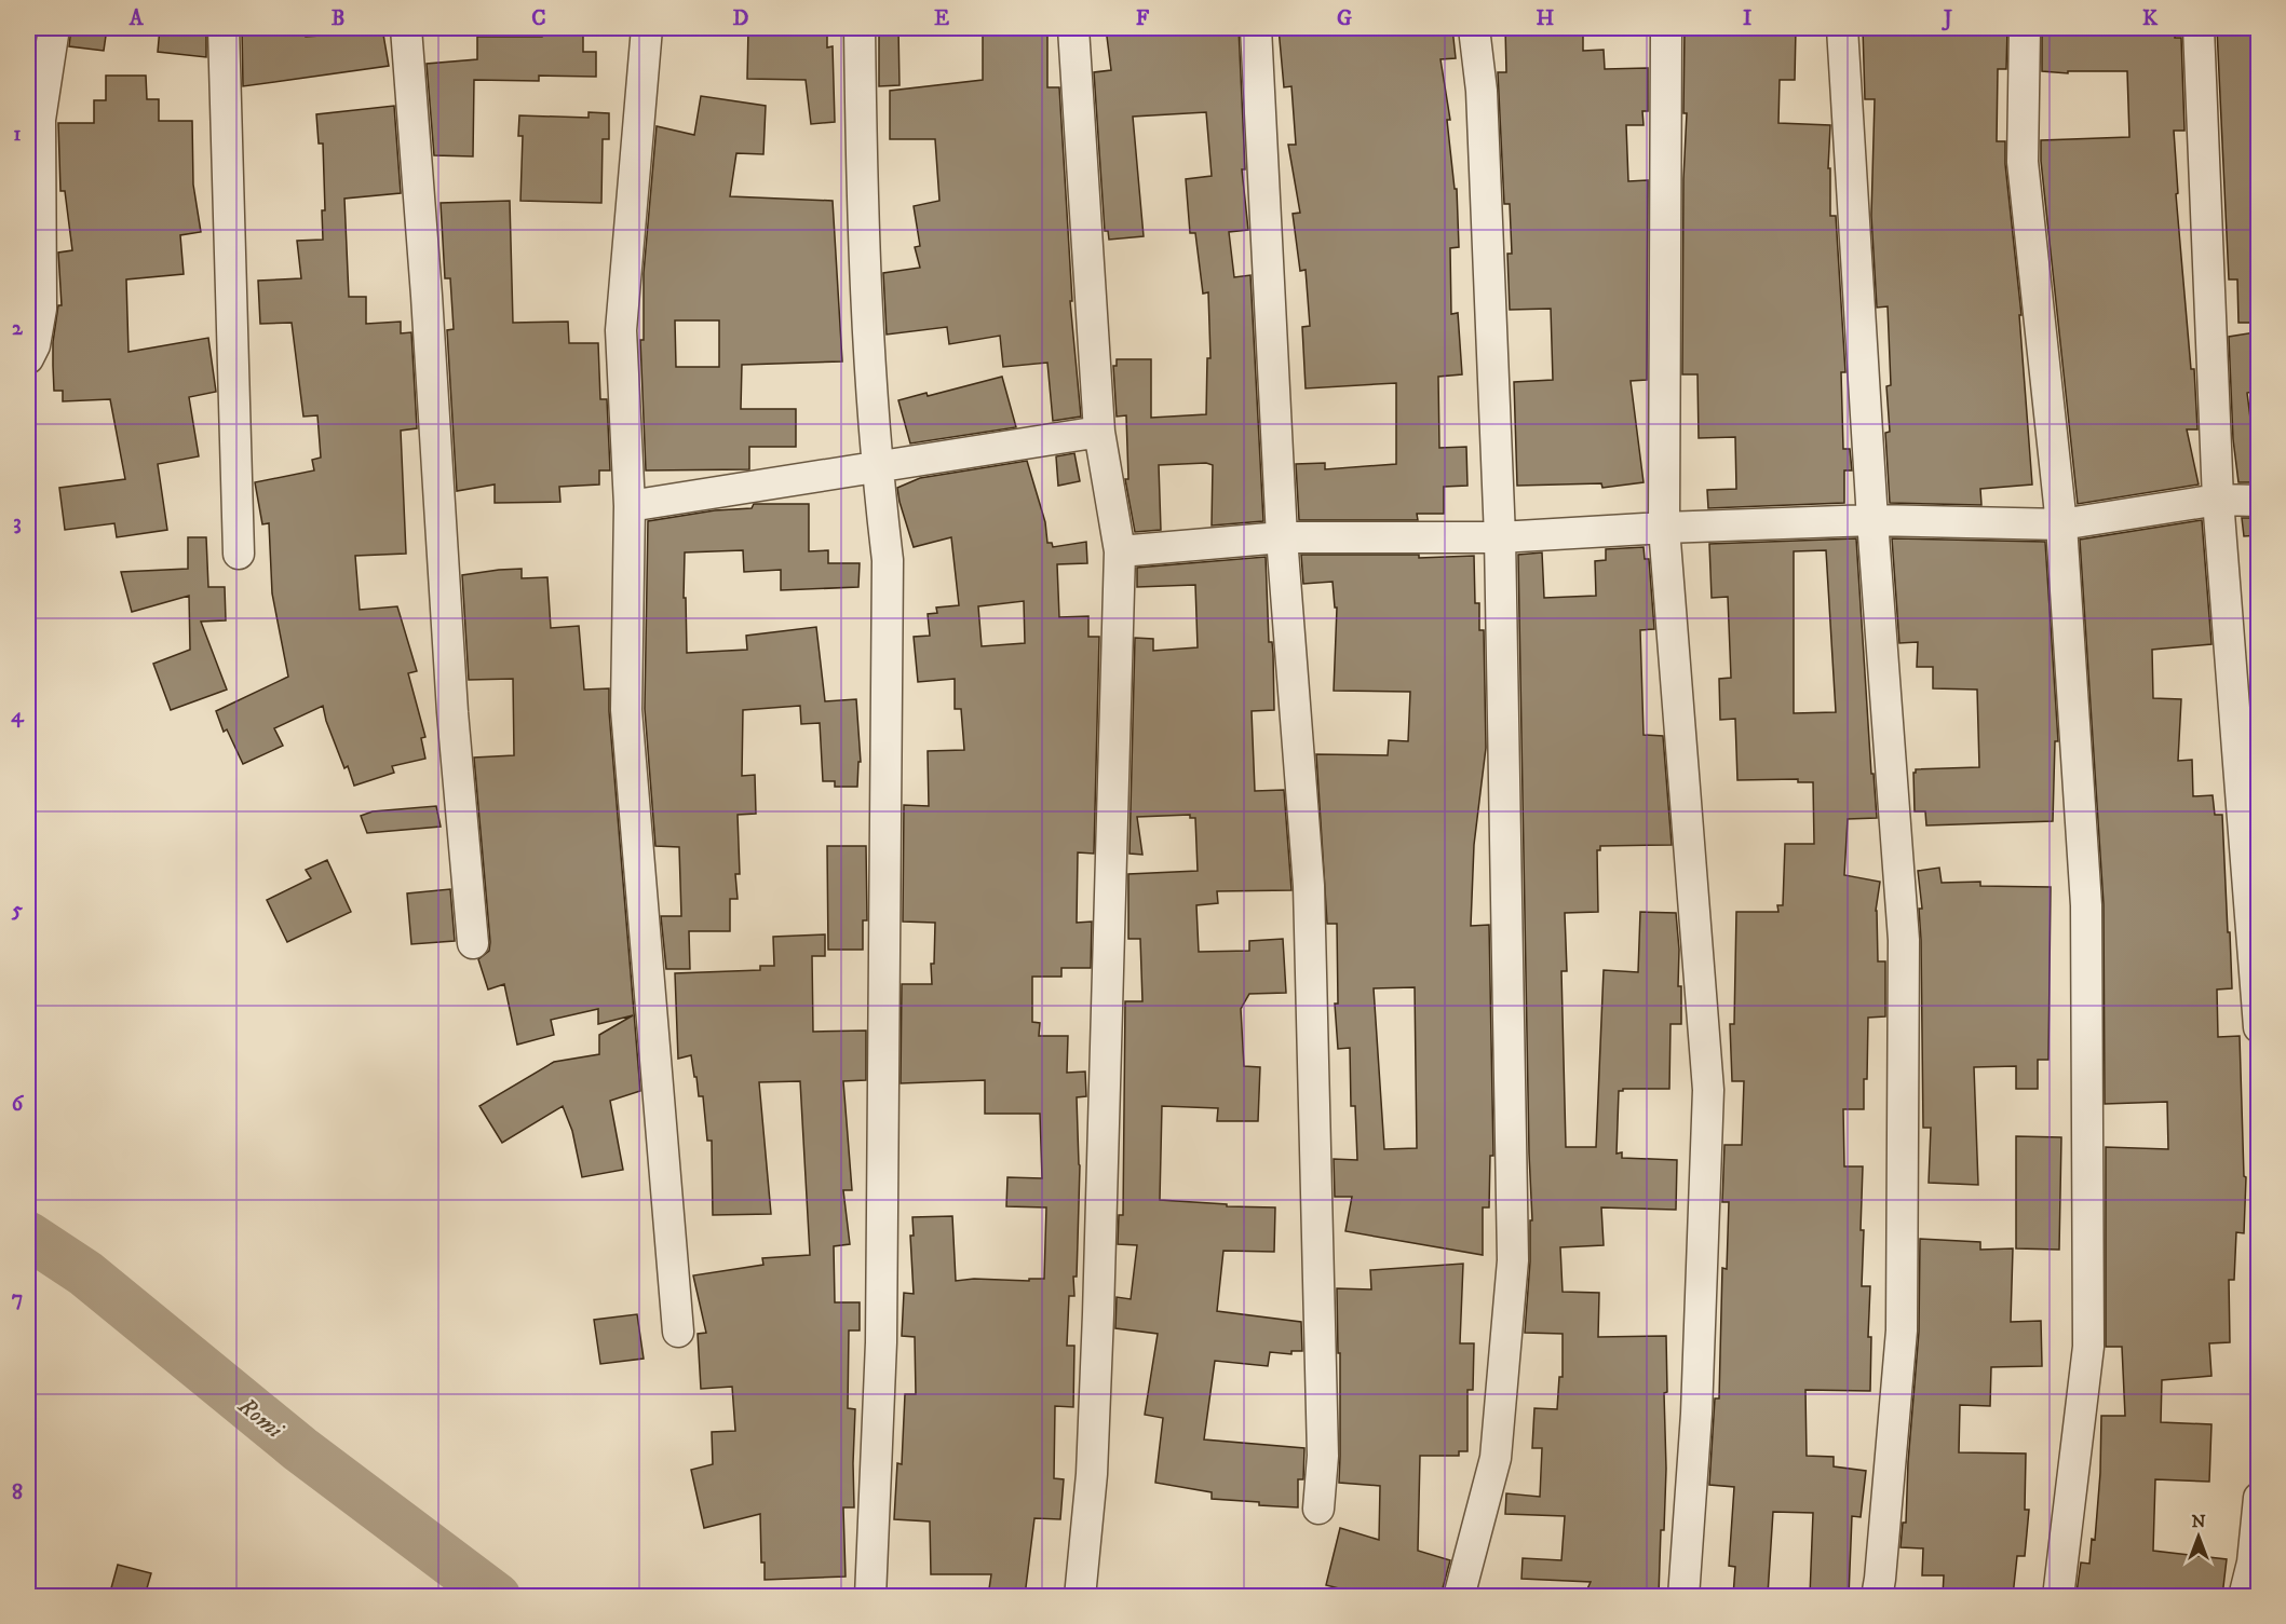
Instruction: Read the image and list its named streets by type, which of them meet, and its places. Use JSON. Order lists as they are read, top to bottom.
{
  "water": ["Romi"],
  "north": "top",
  "grid": {
    "columns": [
      "A",
      "B",
      "C",
      "D",
      "E",
      "F",
      "G",
      "H",
      "I",
      "J",
      "K"
    ],
    "rows": [
      "1",
      "2",
      "3",
      "4",
      "5",
      "6",
      "7",
      "8"
    ]
  }
}
